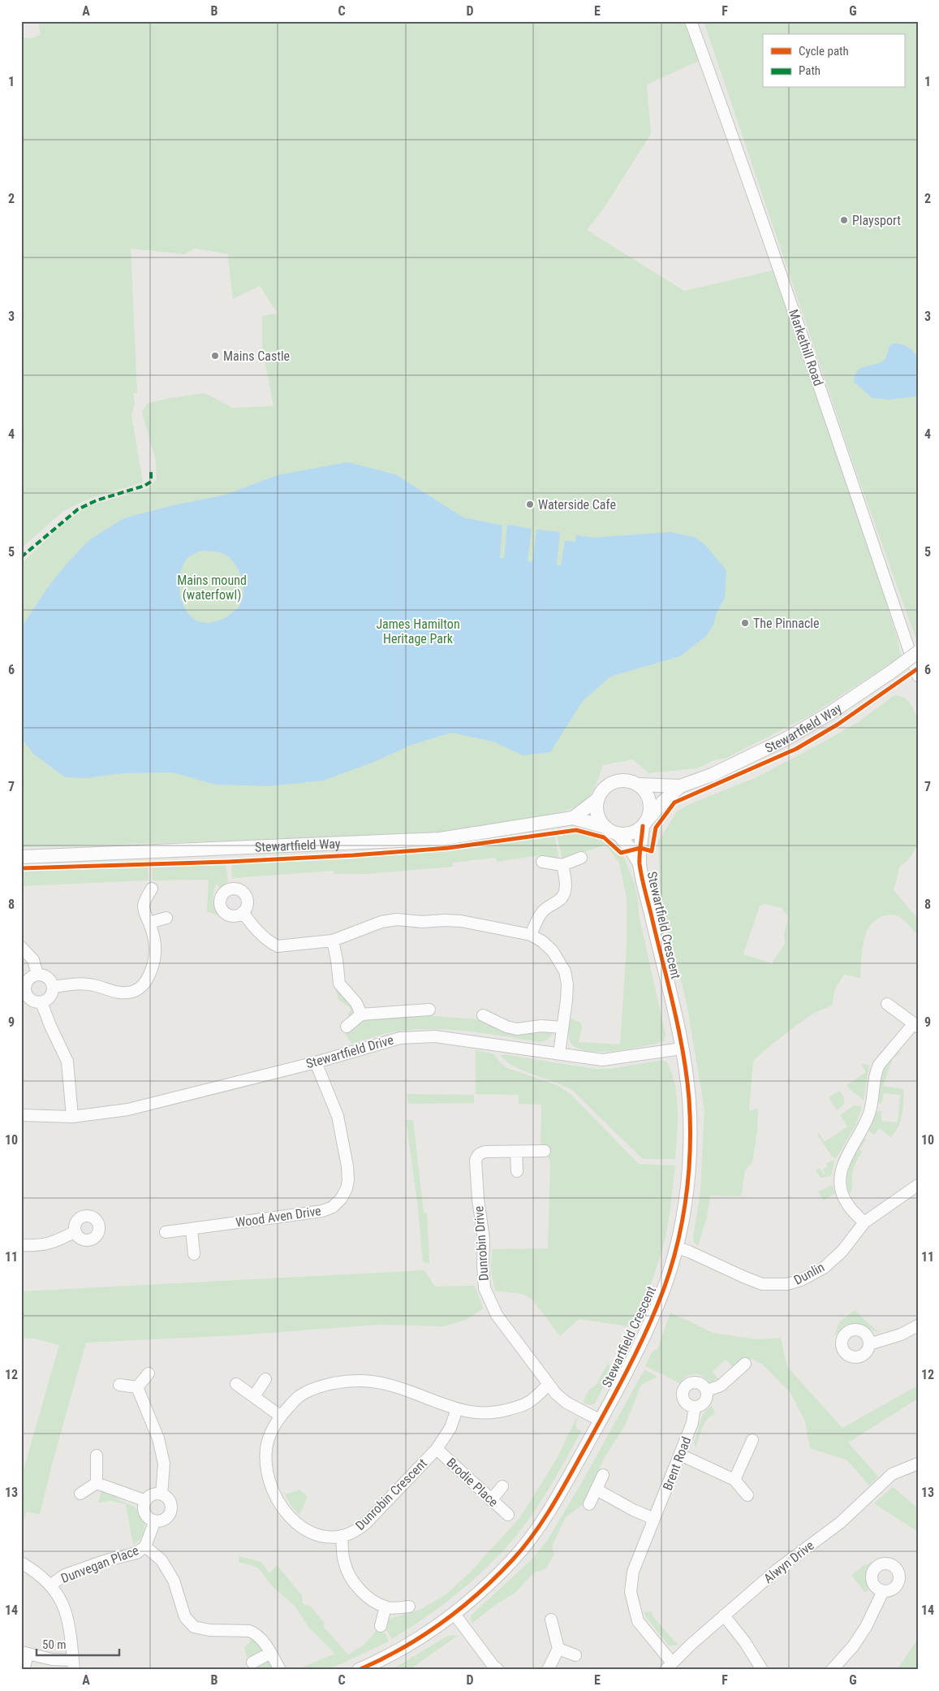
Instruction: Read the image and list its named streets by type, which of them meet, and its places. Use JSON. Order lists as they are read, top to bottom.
{
  "streets": {
    "street": [
      "Markethill Road",
      "Stewartfield Way",
      "Stewartfield Crescent",
      "Stewartfield Drive",
      "Wood Aven Drive",
      "Dunrobin Drive",
      "Dunlin",
      "Brent Road",
      "Brodie Place",
      "Dunrobin Crescent",
      "Alwyn Drive",
      "Dunvegan Place"
    ]
  },
  "crossings": [
    ["Stewartfield Way", "Stewartfield Crescent"],
    ["Stewartfield Crescent", "Stewartfield Drive"],
    ["Stewartfield Crescent", "Dunrobin Drive"],
    ["Stewartfield Crescent", "Dunlin"],
    ["Stewartfield Drive", "Wood Aven Drive"],
    ["Dunrobin Drive", "Dunrobin Crescent"],
    ["Brent Road", "Alwyn Drive"],
    ["Brodie Place", "Dunrobin Crescent"]
  ],
  "parks": ["Mains mound (waterfowl)", "James Hamilton Heritage Park"],
  "places": [
    "Playsport",
    "Mains Castle",
    "Waterside Cafe",
    "The Pinnacle"
  ],
  "legend": ["Cycle path", "Path"],
  "scale_bar": "50 m",
  "grid": {
    "columns": [
      "A",
      "B",
      "C",
      "D",
      "E",
      "F",
      "G"
    ],
    "rows": [
      "1",
      "2",
      "3",
      "4",
      "5",
      "6",
      "7",
      "8",
      "9",
      "10",
      "11",
      "12",
      "13",
      "14"
    ]
  }
}
